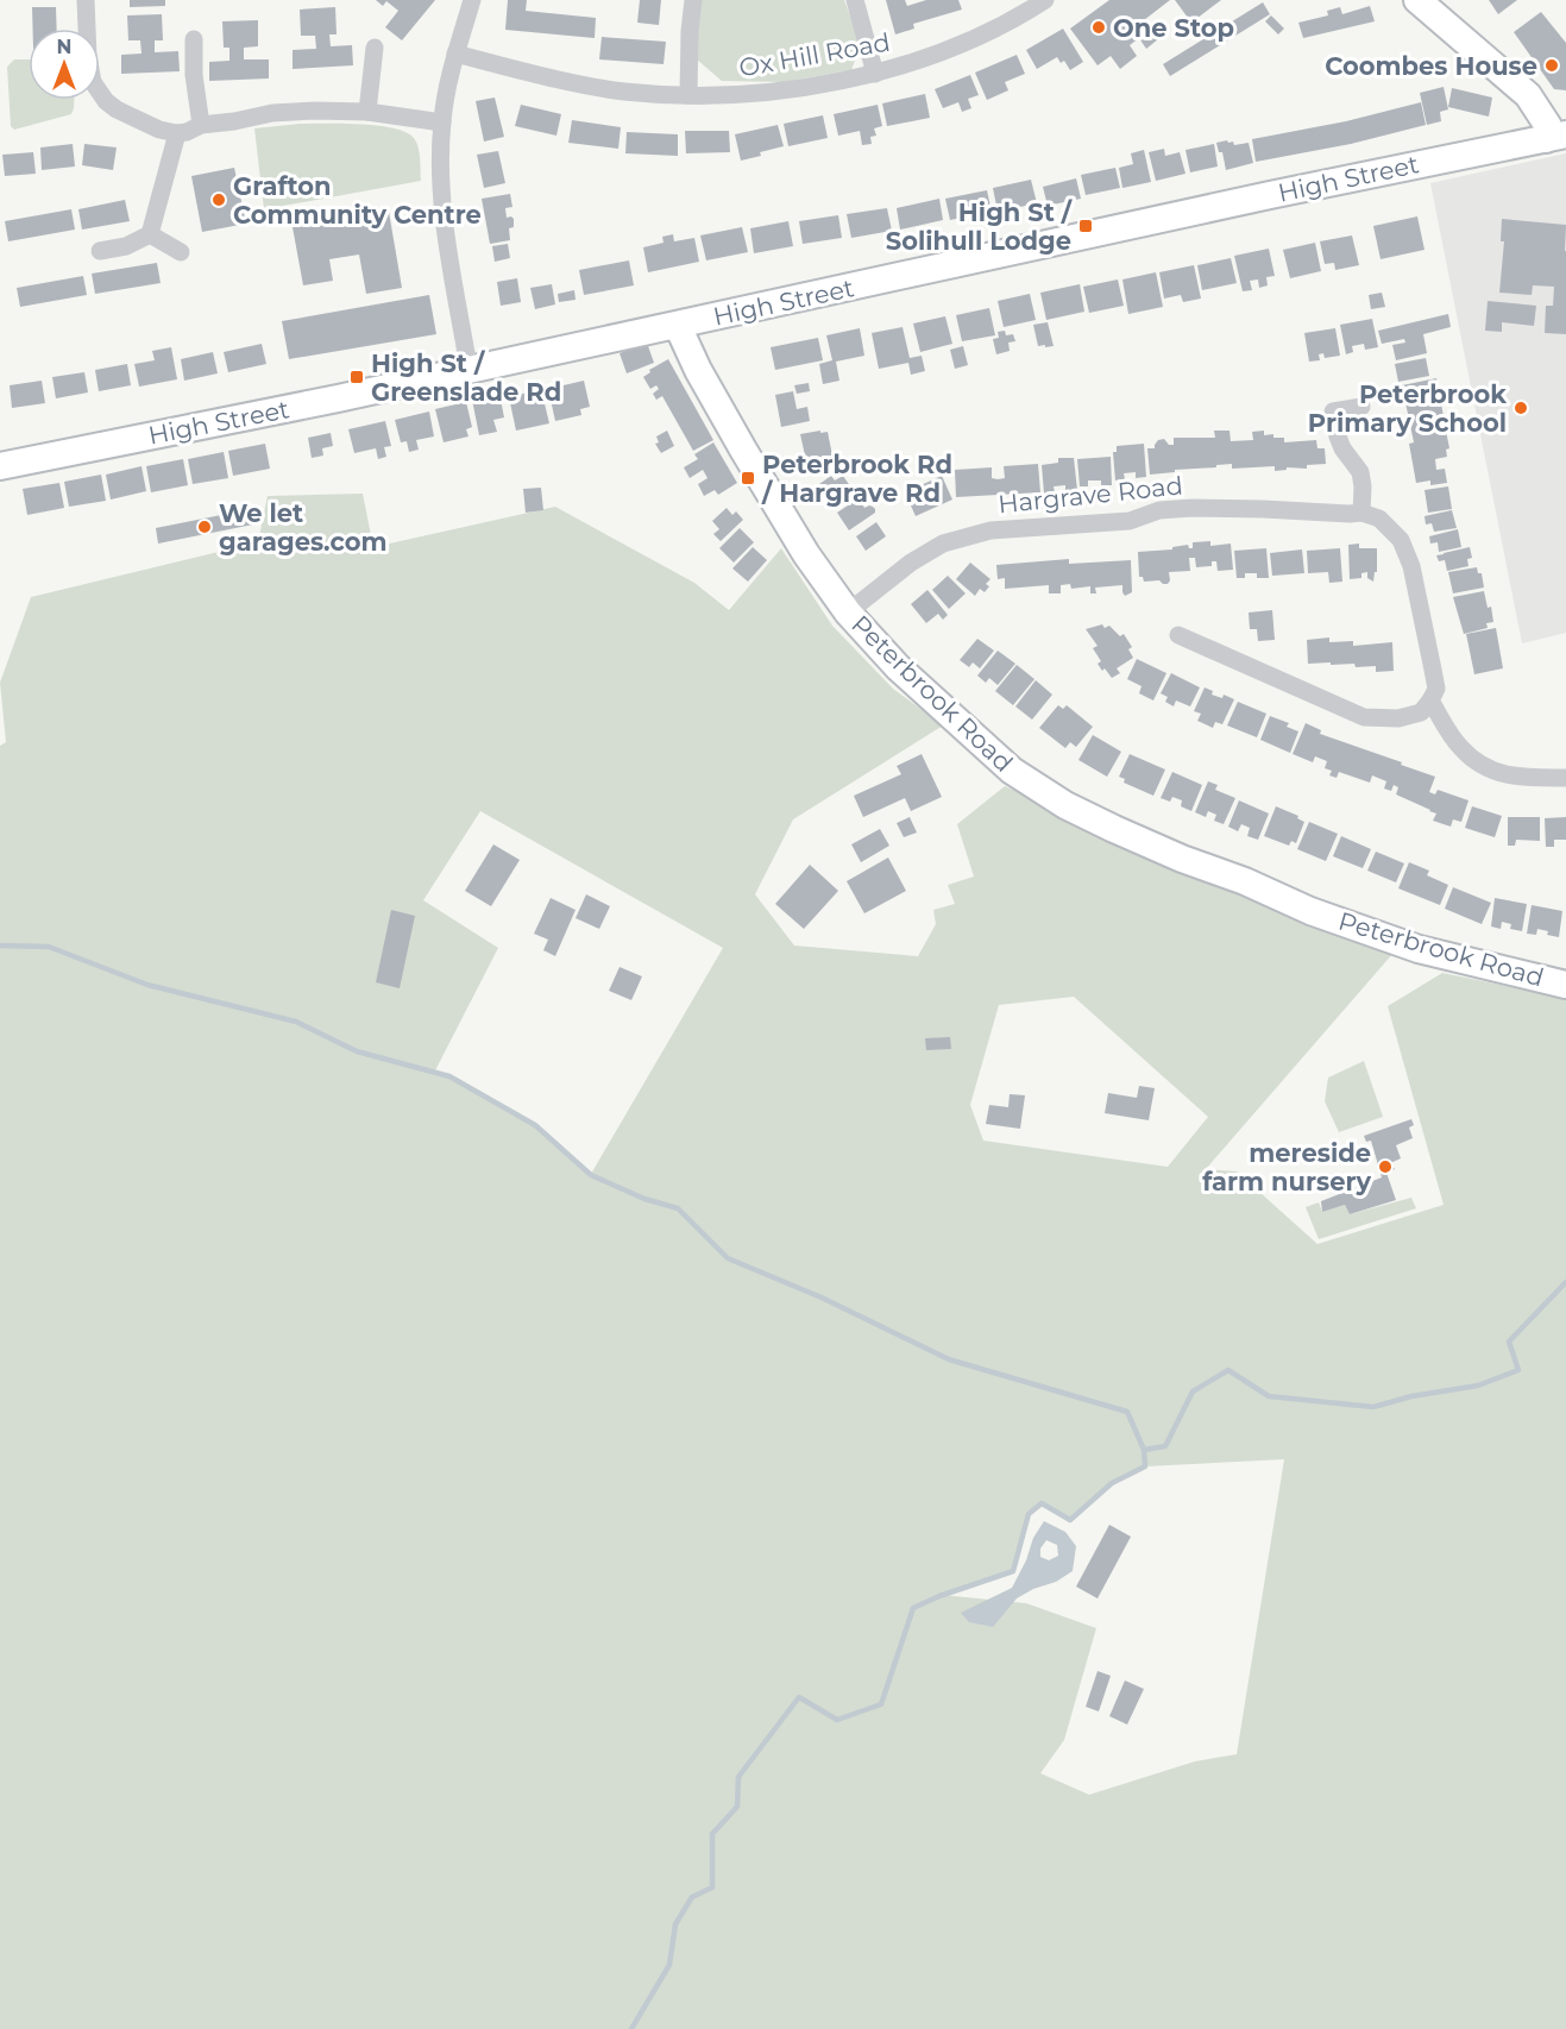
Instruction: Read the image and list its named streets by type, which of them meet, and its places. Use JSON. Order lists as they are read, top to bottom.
{
  "streets": {
    "street": [
      "Ox Hill Road",
      "High Street",
      "Hargrave Road",
      "Peterbrook Road"
    ]
  },
  "crossings": [
    ["High Street", "Peterbrook Road"],
    ["Hargrave Road", "Peterbrook Road"]
  ],
  "places": {
    "other": [
      "One Stop",
      "Coombes House",
      "Grafton Community Centre",
      "Peterbrook Primary School",
      "We let garages.com",
      "mereside farm nursery"
    ],
    "transit": ["High St / Solihull Lodge", "High St / Greenslade Rd", "Peterbrook Rd / Hargrave Rd"]
  },
  "north": "top"
}
